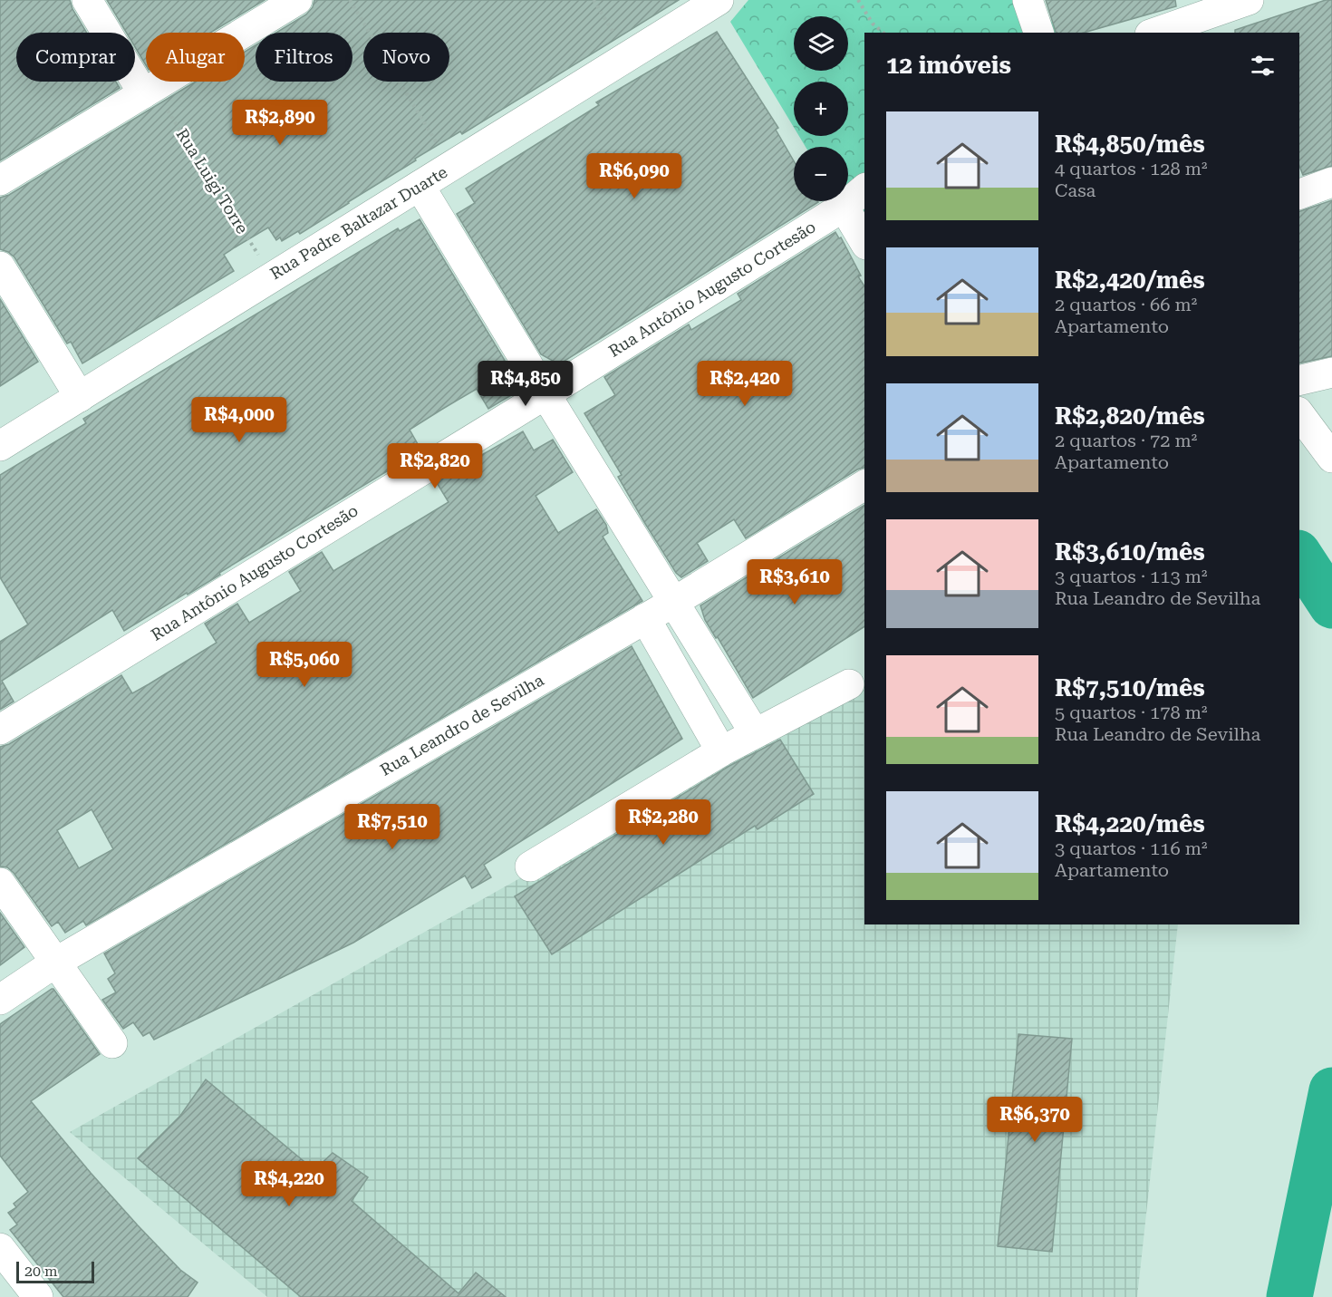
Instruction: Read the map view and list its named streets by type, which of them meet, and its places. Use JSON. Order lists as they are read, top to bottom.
{
  "streets": {
    "street": ["Rua Padre Baltazar Duarte", "Rua Antônio Augusto Cortesão", "Rua Leandro de Sevilha"],
    "path": ["Rua Luigi Torre"]
  },
  "crossings": [
    ["Rua Luigi Torre", "Rua Padre Baltazar Duarte"]
  ],
  "scale_bar": "20 m",
  "page": {
    "map_buttons": ["+", "−"],
    "chip": [
      "Comprar",
      "Alugar",
      "Filtros",
      "Novo"
    ],
    "heading": "12 imóveis",
    "list": [
      {
        "name": "R$4,850/mês",
        "note": "4 quartos · 128 m² · Casa"
      },
      {
        "name": "R$2,420/mês",
        "note": "2 quartos · 66 m² · Apartamento"
      },
      {
        "name": "R$2,820/mês",
        "note": "2 quartos · 72 m² · Apartamento"
      },
      {
        "name": "R$3,610/mês",
        "note": "3 quartos · 113 m² · Rua Leandro de Sevilha"
      },
      {
        "name": "R$7,510/mês",
        "note": "5 quartos · 178 m² · Rua Leandro de Sevilha"
      },
      {
        "name": "R$4,220/mês",
        "note": "3 quartos · 116 m² · Apartamento"
      }
    ],
    "price": [
      "R$2,890",
      "R$6,090",
      "R$4,850",
      "R$2,420",
      "R$4,000",
      "R$2,820",
      "R$3,610",
      "R$5,060",
      "R$2,280",
      "R$7,510",
      "R$6,370",
      "R$4,220"
    ],
    "scale": "20 m"
  }
}
